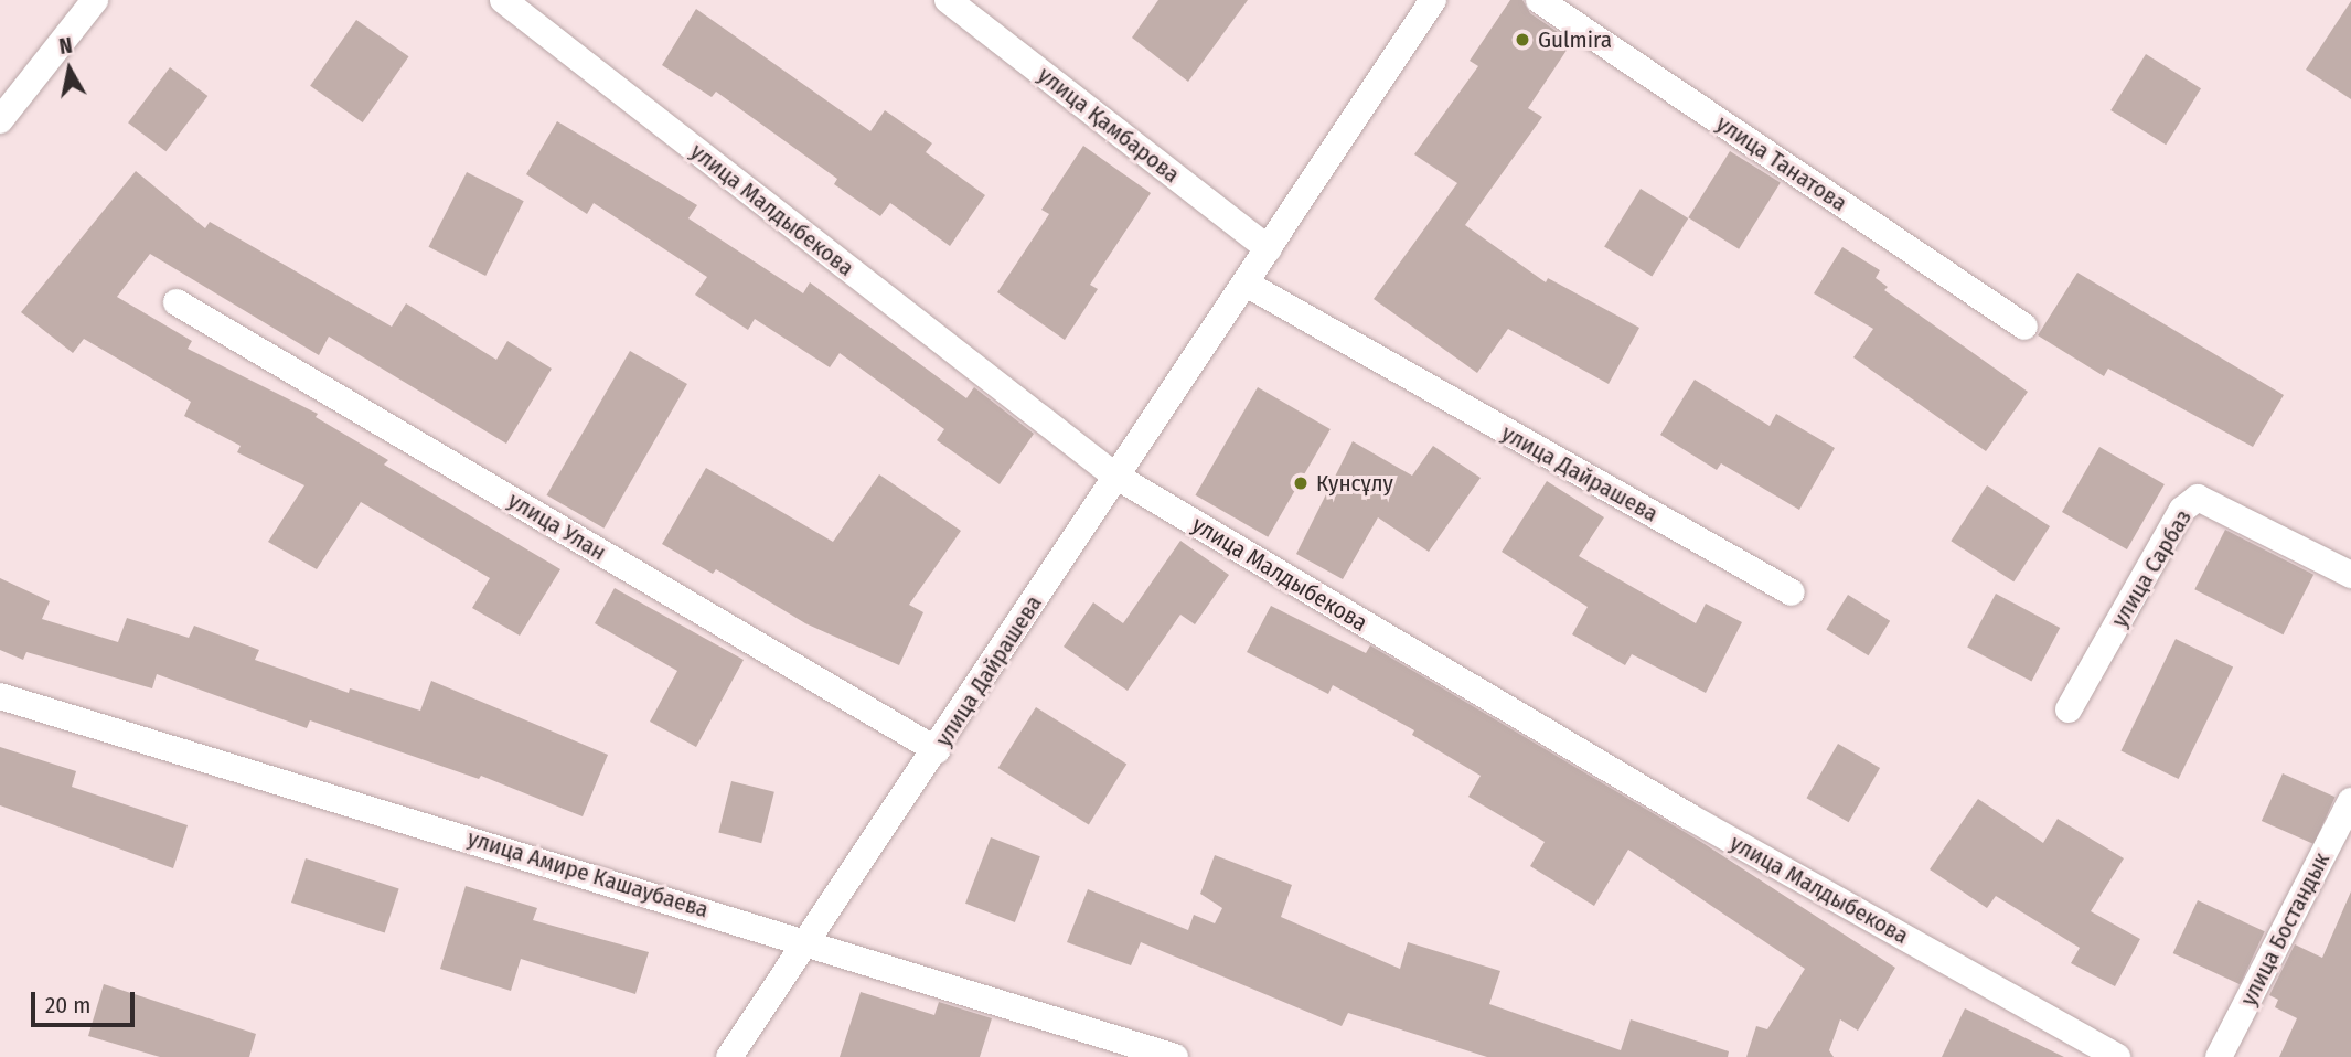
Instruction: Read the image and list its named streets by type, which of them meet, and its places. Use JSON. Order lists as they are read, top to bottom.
{
  "streets": {
    "street": [
      "улица Қамбарова",
      "улица Танатова",
      "улица Малдыбекова",
      "улица Дайрашева",
      "улица Улан",
      "улица Сарбаз",
      "улица Амире Кашаубаева",
      "улица Бостандык"
    ]
  },
  "crossings": [
    ["улица Қамбарова", "улица Дайрашева"],
    ["улица Малдыбекова", "улица Дайрашева"],
    ["улица Дайрашева", "улица Улан"],
    ["улица Дайрашева", "улица Амире Кашаубаева"]
  ],
  "places": ["Gulmira", "Кунсұлу"],
  "scale_bar": "20 m",
  "north": "top"
}
